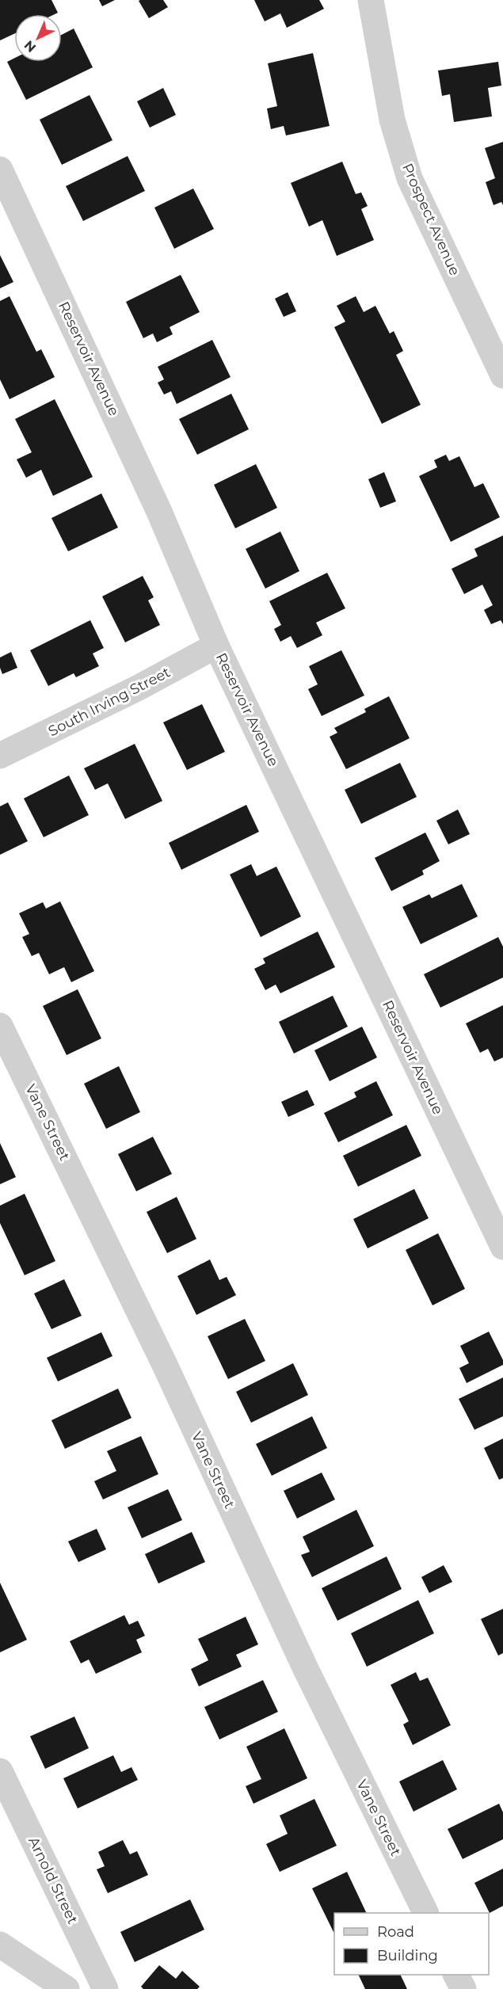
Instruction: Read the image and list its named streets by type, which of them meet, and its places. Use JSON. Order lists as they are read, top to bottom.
{
  "streets": {
    "street": [
      "Prospect Avenue",
      "Reservoir Avenue",
      "South Irving Street",
      "Vane Street",
      "Arnold Street"
    ]
  },
  "crossings": [
    ["Reservoir Avenue", "South Irving Street"]
  ],
  "legend": ["Road", "Building"],
  "north": "bottom left"
}
